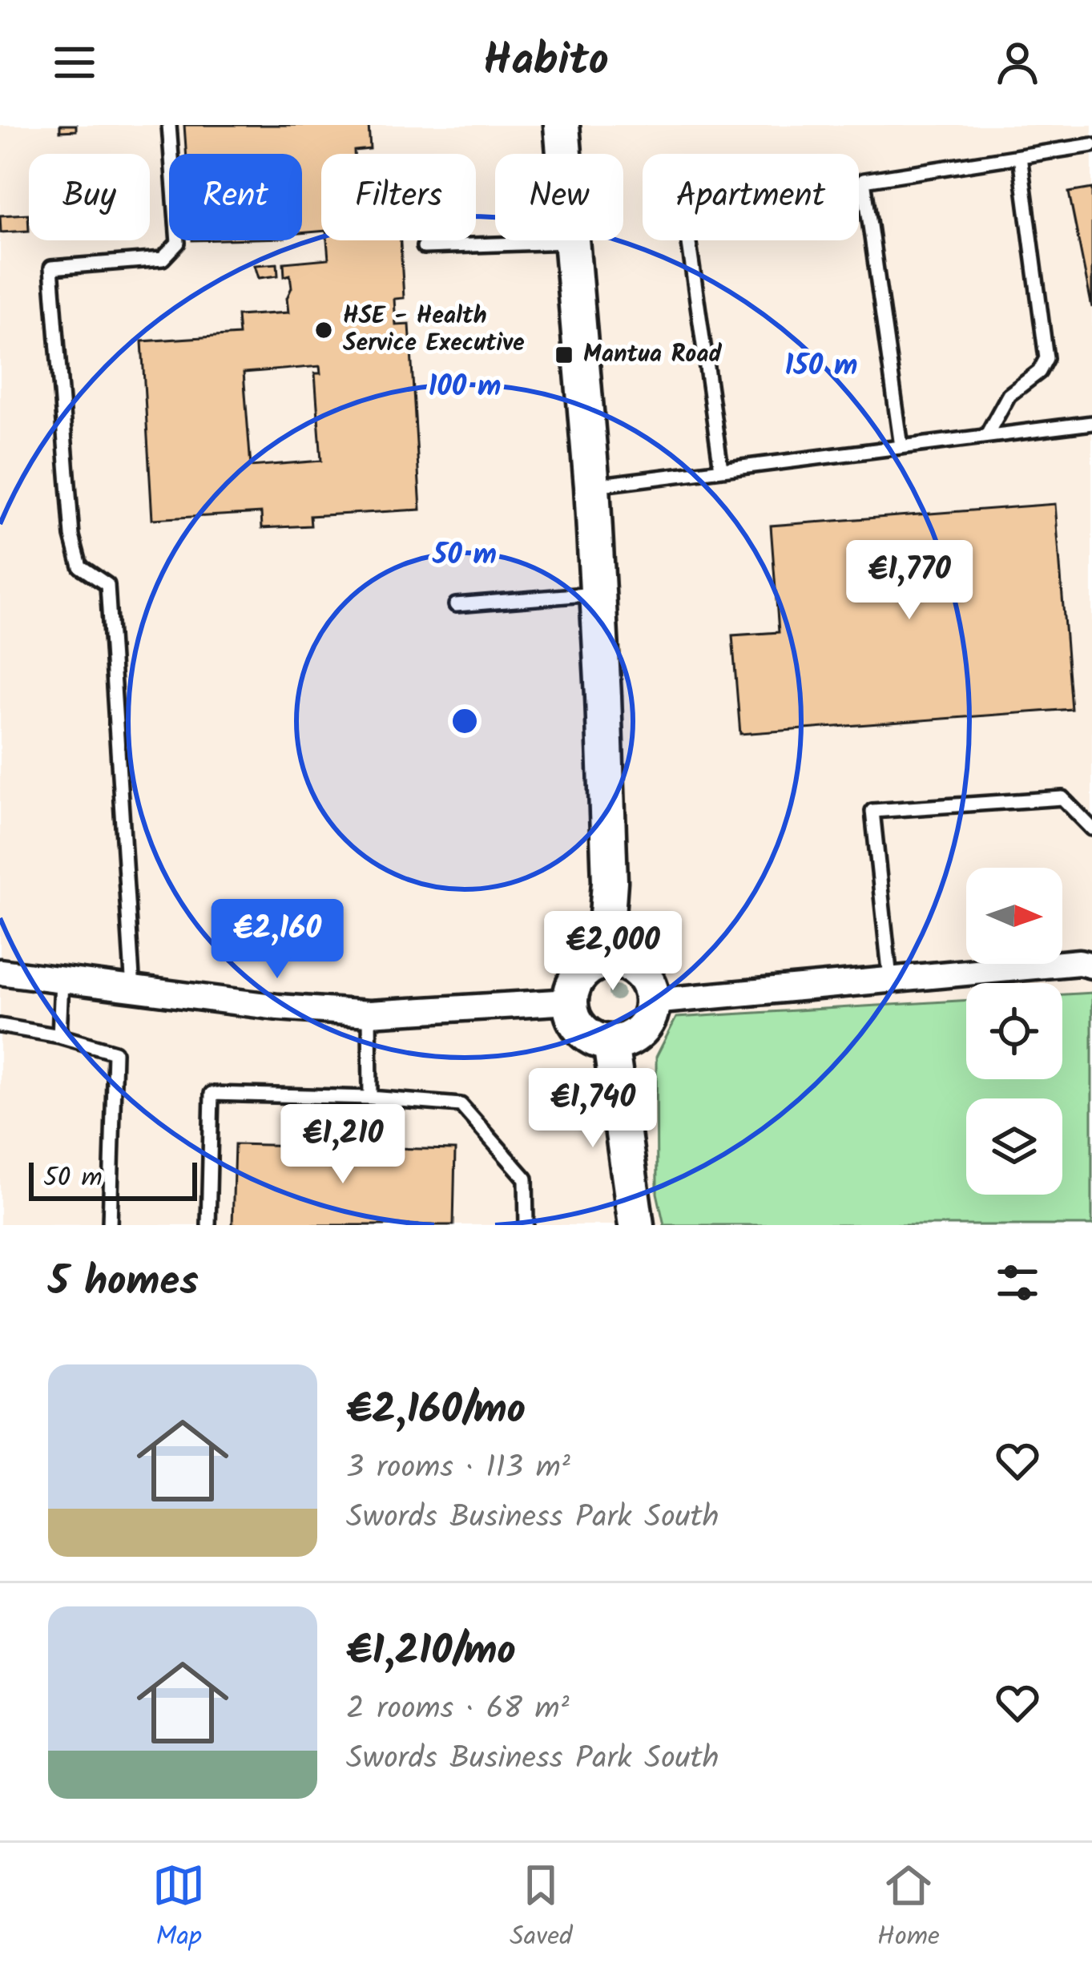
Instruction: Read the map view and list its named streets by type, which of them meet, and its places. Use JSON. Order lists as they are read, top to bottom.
{
  "places": {
    "other": ["HSE - Health Service Executive"],
    "transit": ["Mantua Road"]
  },
  "scale_bar": "50 m",
  "north": "right",
  "page": {
    "header": "Habito",
    "chip": [
      "Buy",
      "Rent",
      "Filters",
      "New",
      "Apartment"
    ],
    "price": [
      "€1,770",
      "€2,160",
      "€2,000",
      "€1,740",
      "€1,210"
    ],
    "scale": "50 m",
    "heading": "5 homes",
    "list": [
      {
        "name": "€2,160/mo",
        "note": "3 rooms · 113 m² · Swords Business Park South"
      },
      {
        "name": "€1,210/mo",
        "note": "2 rooms · 68 m² · Swords Business Park South"
      }
    ],
    "tabs": ["Map", "Saved", "Home"]
  },
  "rings": ["150 m", "100 m", "50 m"]
}
